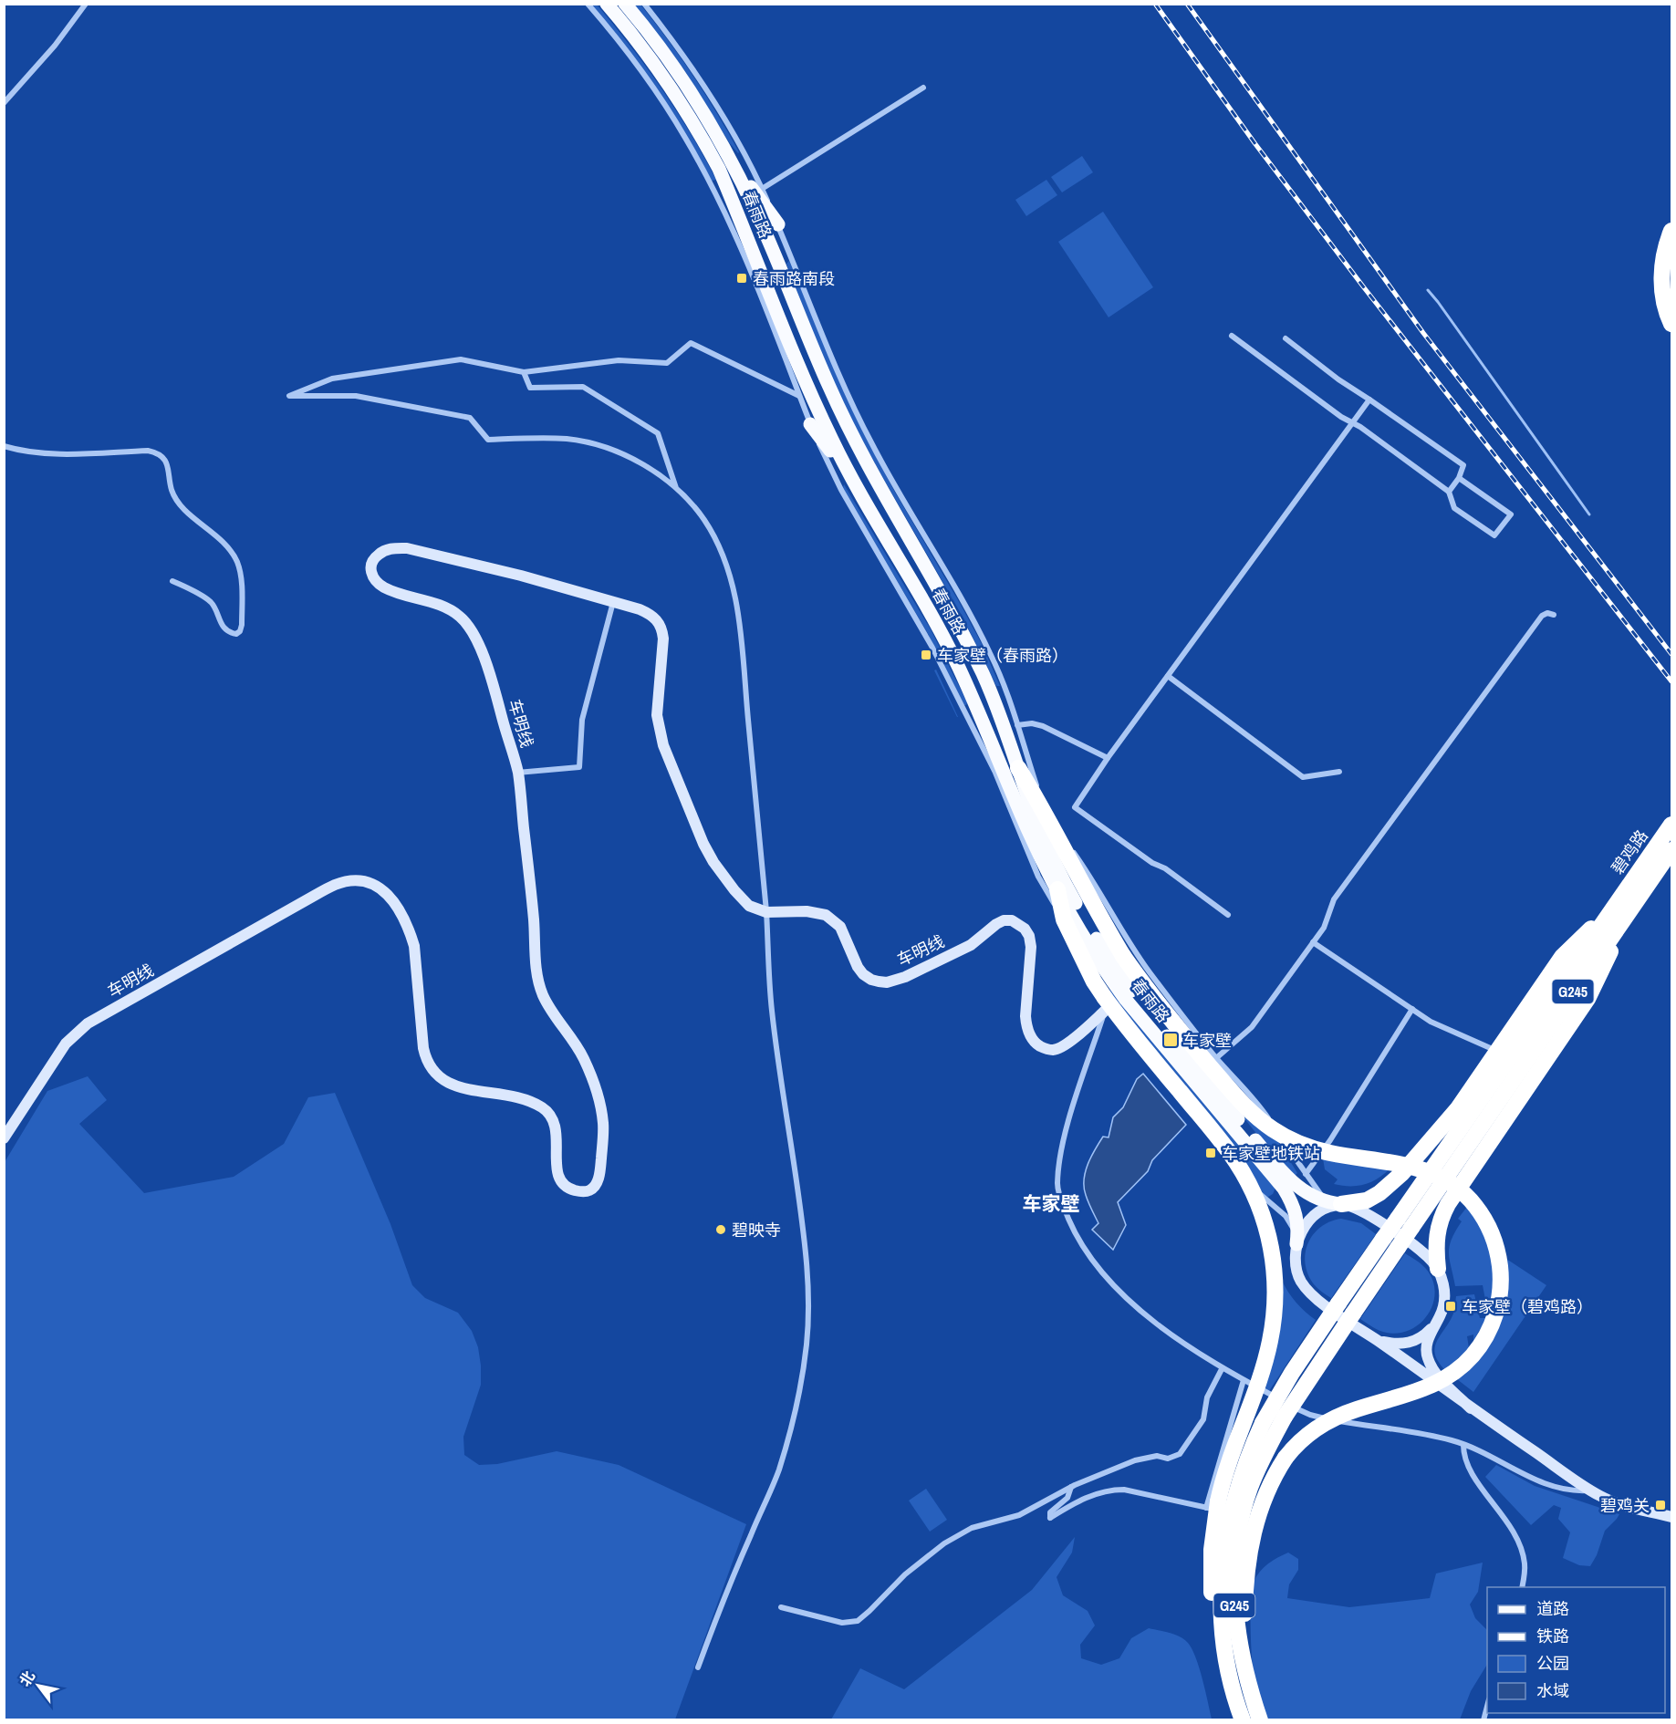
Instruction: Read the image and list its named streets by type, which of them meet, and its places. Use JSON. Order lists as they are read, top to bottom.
{
  "streets": {
    "highway": ["碧鸡路", "G245"],
    "main road": ["春雨路", "车明线"]
  },
  "crossings": [
    ["碧鸡路", "G245"]
  ],
  "districts": ["车家壁"],
  "places": {
    "transit": [
      "春雨路南段",
      "车家壁（春雨路）",
      "车家壁",
      "车家壁地铁站",
      "车家壁（碧鸡路）",
      "碧鸡关"
    ],
    "other": ["碧映寺"]
  },
  "legend": [
    "道路",
    "铁路",
    "公园",
    "水域"
  ],
  "north": "top left"
}
